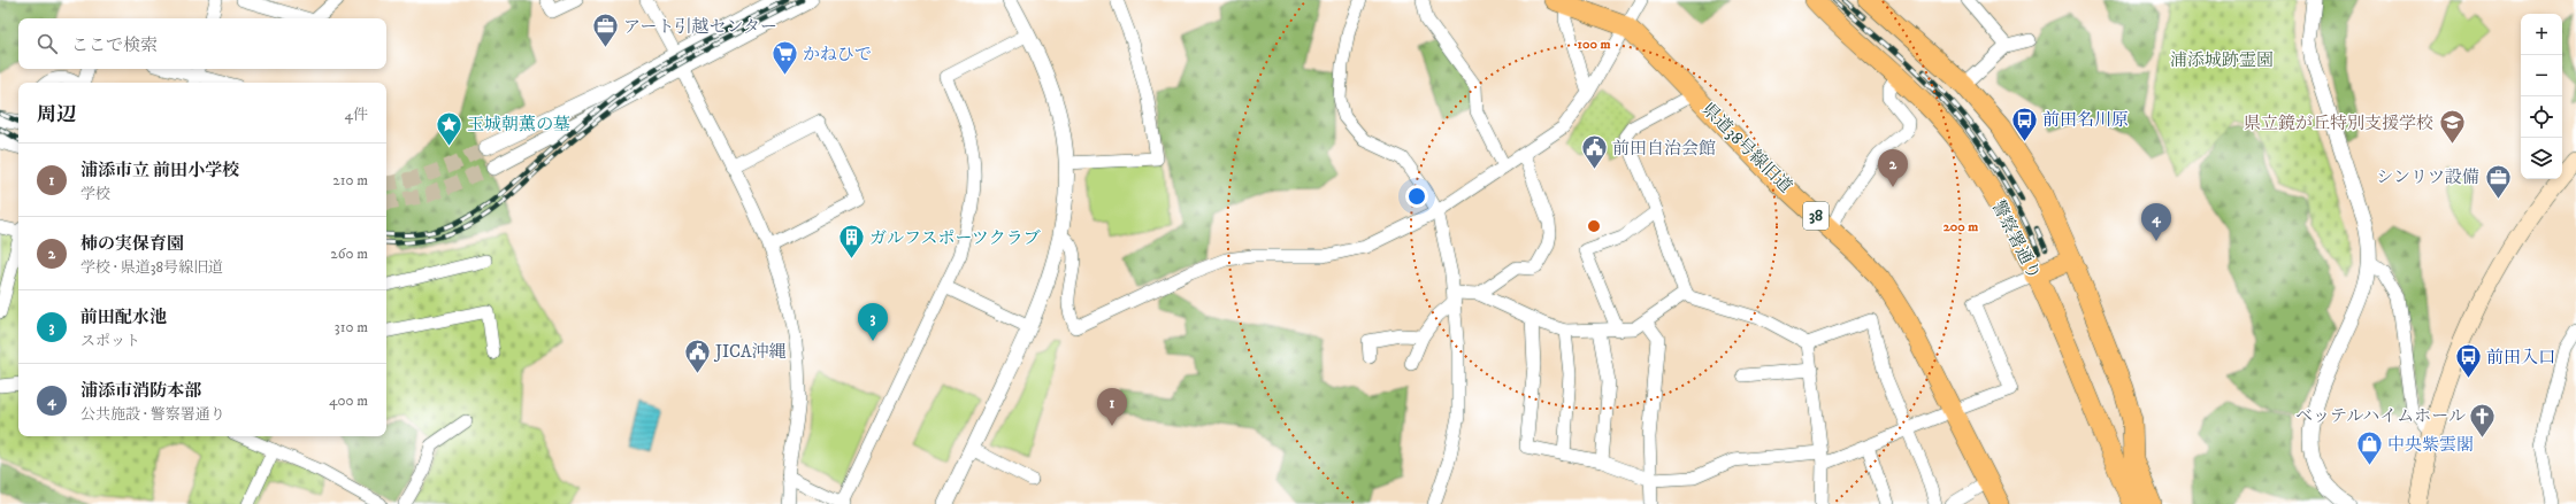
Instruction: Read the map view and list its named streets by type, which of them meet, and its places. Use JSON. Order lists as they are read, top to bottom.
{
  "streets": {
    "main road": ["県道38号線旧道", "38", "警察署通り"]
  },
  "parks": ["浦添城跡霊園"],
  "places": {
    "office": ["アート引越センター", "シンリツ設備"],
    "supermarket": ["かねひで"],
    "bus stop": ["前田名川原", "前田入口"],
    "school or university": ["県立鏡が丘特別支援学校"],
    "place": ["玉城朝薫の墓"],
    "public building": ["前田自治会館", "JICA沖縄"],
    "building": ["ガルフスポーツクラブ"],
    "church": ["ベッテルハイムホール"],
    "shop": ["中央紫雲閣"]
  },
  "page": {
    "map_buttons": ["+", "−"],
    "search": "ここで検索",
    "heading": ["周辺", "4件"],
    "list": [
      {
        "mark": "1",
        "name": "浦添市立 前田小学校",
        "note": "学校",
        "value": "210 m"
      },
      {
        "mark": "2",
        "name": "柿の実保育園",
        "note": "学校 · 県道38号線旧道",
        "value": "260 m"
      },
      {
        "mark": "3",
        "name": "前田配水池",
        "note": "スポット",
        "value": "310 m"
      },
      {
        "mark": "4",
        "name": "浦添市消防本部",
        "note": "公共施設 · 警察署通り",
        "value": "400 m"
      }
    ],
    "pins": [
      "2",
      "4",
      "3",
      "1"
    ]
  },
  "rings": ["100 m", "200 m"]
}
